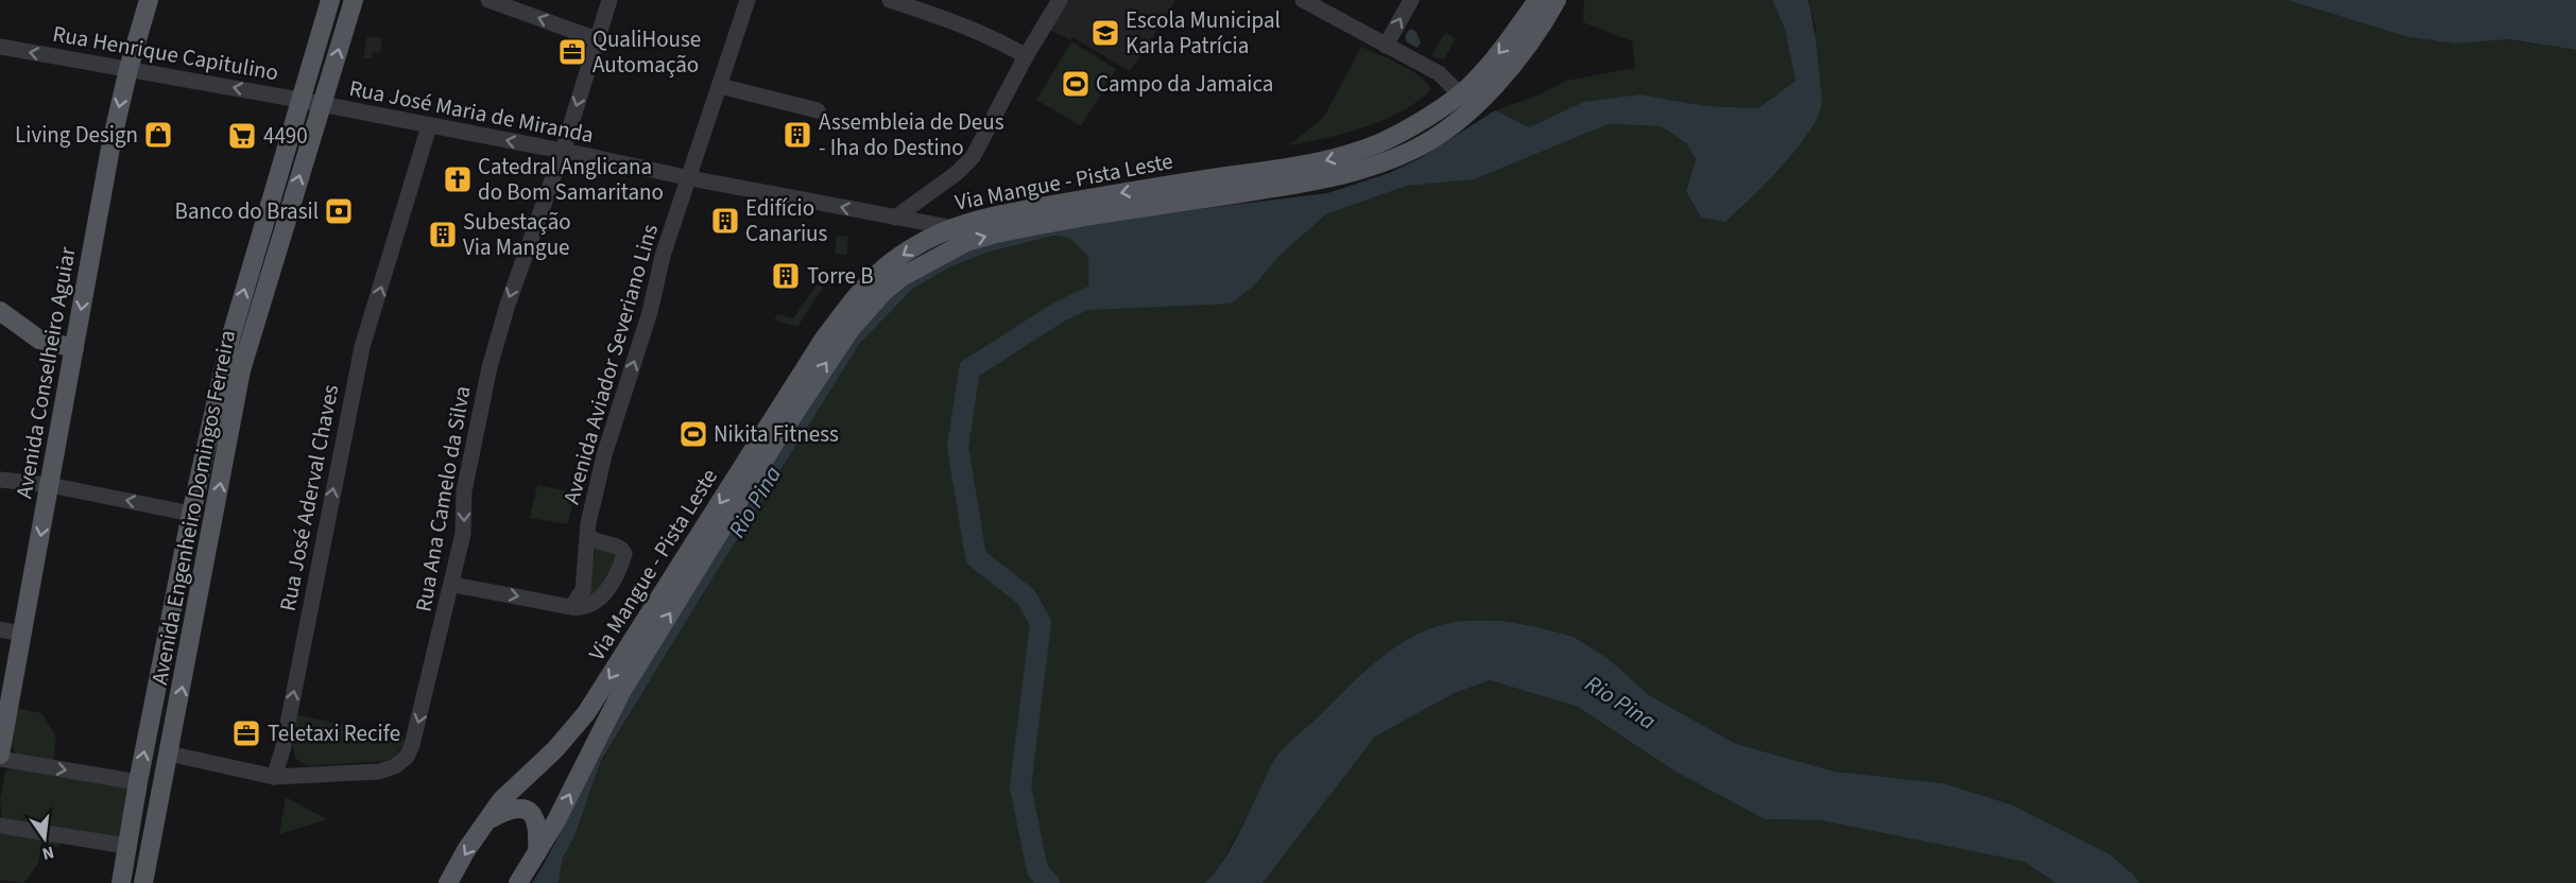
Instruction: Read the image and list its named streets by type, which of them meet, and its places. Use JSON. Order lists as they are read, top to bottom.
{
  "streets": {
    "main road": ["Via Mangue - Pista Leste", "Avenida Conselheiro Aguiar", "Avenida Engenheiro Domingos Ferreira"],
    "street": [
      "Rua Henrique Capitulino",
      "Rua José Maria de Miranda",
      "Avenida Aviador Severiano Lins",
      "Rua José Aderval Chaves",
      "Rua Ana Camelo da Silva"
    ]
  },
  "crossings": [
    ["Rua Henrique Capitulino", "Rua José Maria de Miranda"],
    ["Rua Henrique Capitulino", "Avenida Conselheiro Aguiar"],
    ["Rua Henrique Capitulino", "Avenida Engenheiro Domingos Ferreira"],
    ["Rua José Maria de Miranda", "Via Mangue - Pista Leste"],
    ["Rua José Maria de Miranda", "Avenida Aviador Severiano Lins"],
    ["Rua José Maria de Miranda", "Rua José Aderval Chaves"],
    ["Rua José Maria de Miranda", "Rua Ana Camelo da Silva"],
    ["Rua José Maria de Miranda", "Avenida Engenheiro Domingos Ferreira"],
    ["Rua José Aderval Chaves", "Rua Ana Camelo da Silva"]
  ],
  "one_way": [
    "Rua Henrique Capitulino",
    "Avenida Aviador Severiano Lins",
    "Avenida Conselheiro Aguiar",
    "Rua José Aderval Chaves",
    "Rua Ana Camelo da Silva",
    "Avenida Engenheiro Domingos Ferreira"
  ],
  "water": ["Rio Pina"],
  "places": {
    "school or university": ["Escola Municipal Karla Patrícia"],
    "office": ["QualiHouse Automação", "Teletaxi Recife"],
    "sports": ["Campo da Jamaica", "Nikita Fitness"],
    "shop": ["Living Design"],
    "building": [
      "Assembleia de Deus - Iha do Destino",
      "Edifício Canarius",
      "Subestação Via Mangue",
      "Torre B"
    ],
    "supermarket": ["4490"],
    "church": ["Catedral Anglicana do Bom Samaritano"],
    "bank": ["Banco do Brasil"]
  },
  "north": "bottom"
}
